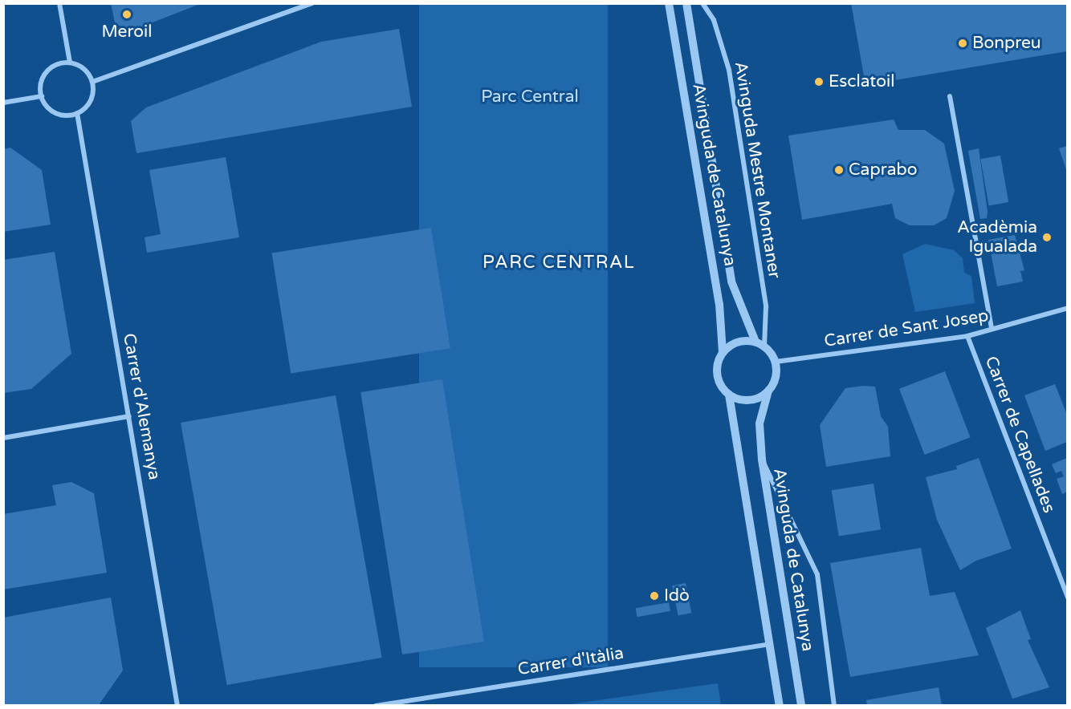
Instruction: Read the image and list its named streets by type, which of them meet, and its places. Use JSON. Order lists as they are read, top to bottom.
{
  "streets": {
    "street": [
      "Avinguda Mestre Montaner",
      "Avinguda de Catalunya",
      "Carrer de Sant Josep",
      "Carrer d'Alemanya",
      "Carrer de Capellades",
      "Carrer d'Itàlia"
    ]
  },
  "crossings": [
    ["Avinguda Mestre Montaner", "Avinguda de Catalunya"],
    ["Avinguda Mestre Montaner", "Carrer de Sant Josep"],
    ["Avinguda de Catalunya", "Carrer de Sant Josep"],
    ["Carrer de Sant Josep", "Carrer de Capellades"]
  ],
  "districts": ["PARC CENTRAL"],
  "parks": ["Parc Central"],
  "places": [
    "Meroil",
    "Bonpreu",
    "Esclatoil",
    "Caprabo",
    "Acadèmia Igualada",
    "Idò"
  ]
}
